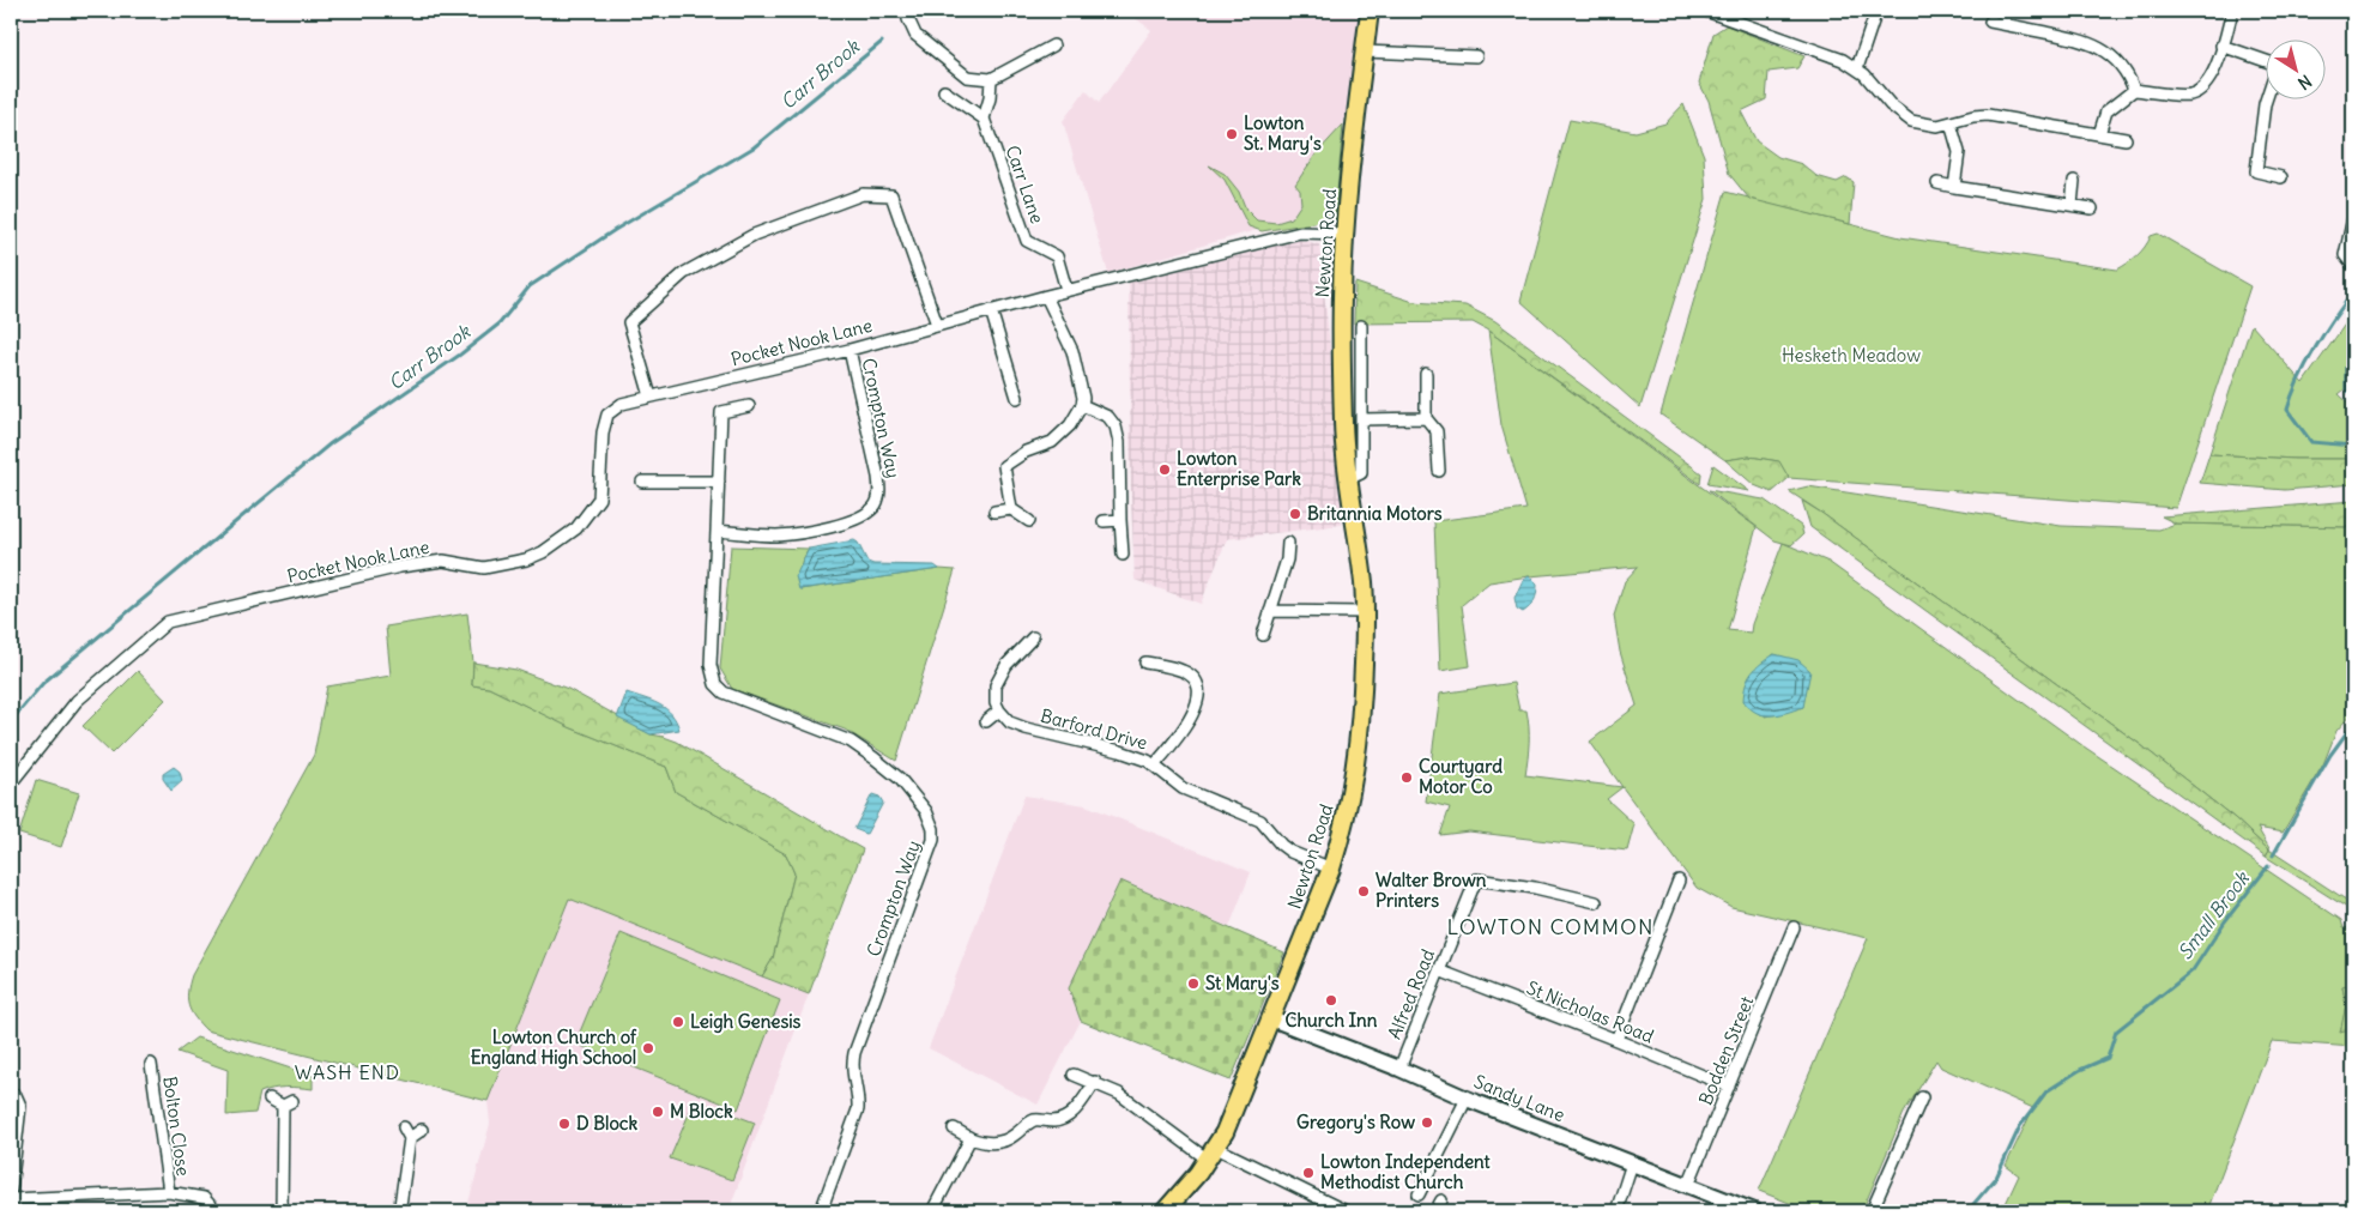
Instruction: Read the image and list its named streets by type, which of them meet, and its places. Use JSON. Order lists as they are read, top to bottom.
{
  "streets": {
    "main road": ["Newton Road"],
    "street": [
      "Carr Lane",
      "Pocket Nook Lane",
      "Crompton Way",
      "Barford Drive",
      "Alfred Road",
      "St Nicholas Road",
      "Bodden Street",
      "Sandy Lane",
      "Bolton Close"
    ]
  },
  "crossings": [
    ["Carr Lane", "Pocket Nook Lane"],
    ["Newton Road", "Pocket Nook Lane"],
    ["Newton Road", "Barford Drive"],
    ["Newton Road", "Sandy Lane"],
    ["Pocket Nook Lane", "Crompton Way"],
    ["Alfred Road", "St Nicholas Road"],
    ["Alfred Road", "Sandy Lane"],
    ["St Nicholas Road", "Bodden Street"],
    ["Bodden Street", "Sandy Lane"]
  ],
  "districts": ["LOWTON COMMON", "WASH END"],
  "water": ["Carr Brook", "Small Brook"],
  "parks": ["Hesketh Meadow"],
  "places": [
    "Lowton St. Mary's",
    "Lowton Enterprise Park",
    "Britannia Motors",
    "Courtyard Motor Co",
    "Walter Brown Printers",
    "St Mary's",
    "Church Inn",
    "Leigh Genesis",
    "Lowton Church of England High School",
    "M Block",
    "Gregory's Row",
    "D Block",
    "Lowton Independent Methodist Church"
  ],
  "north": "bottom right"
}
